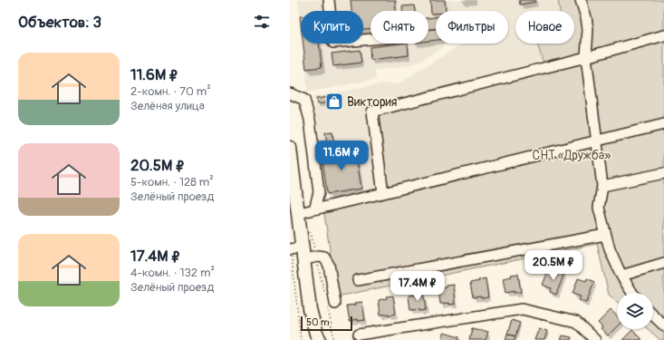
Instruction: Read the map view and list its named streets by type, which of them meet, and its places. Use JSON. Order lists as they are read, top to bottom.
{
  "parks": ["СНТ «Дружба»"],
  "places": {
    "shop": ["Виктория"]
  },
  "scale_bar": "50 m",
  "page": {
    "heading": "Объектов: 3",
    "chip": [
      "Купить",
      "Снять",
      "Фильтры",
      "Новое"
    ],
    "list": [
      {
        "name": "11.6M ₽",
        "note": "2-комн. · 70 m² · Зелёная улица"
      },
      {
        "name": "20.5M ₽",
        "note": "5-комн. · 128 m² · Зелёный проезд"
      },
      {
        "name": "17.4M ₽",
        "note": "4-комн. · 132 m² · Зелёный проезд"
      }
    ],
    "price": ["11.6M ₽", "20.5M ₽", "17.4M ₽"],
    "scale": "50 m"
  }
}
